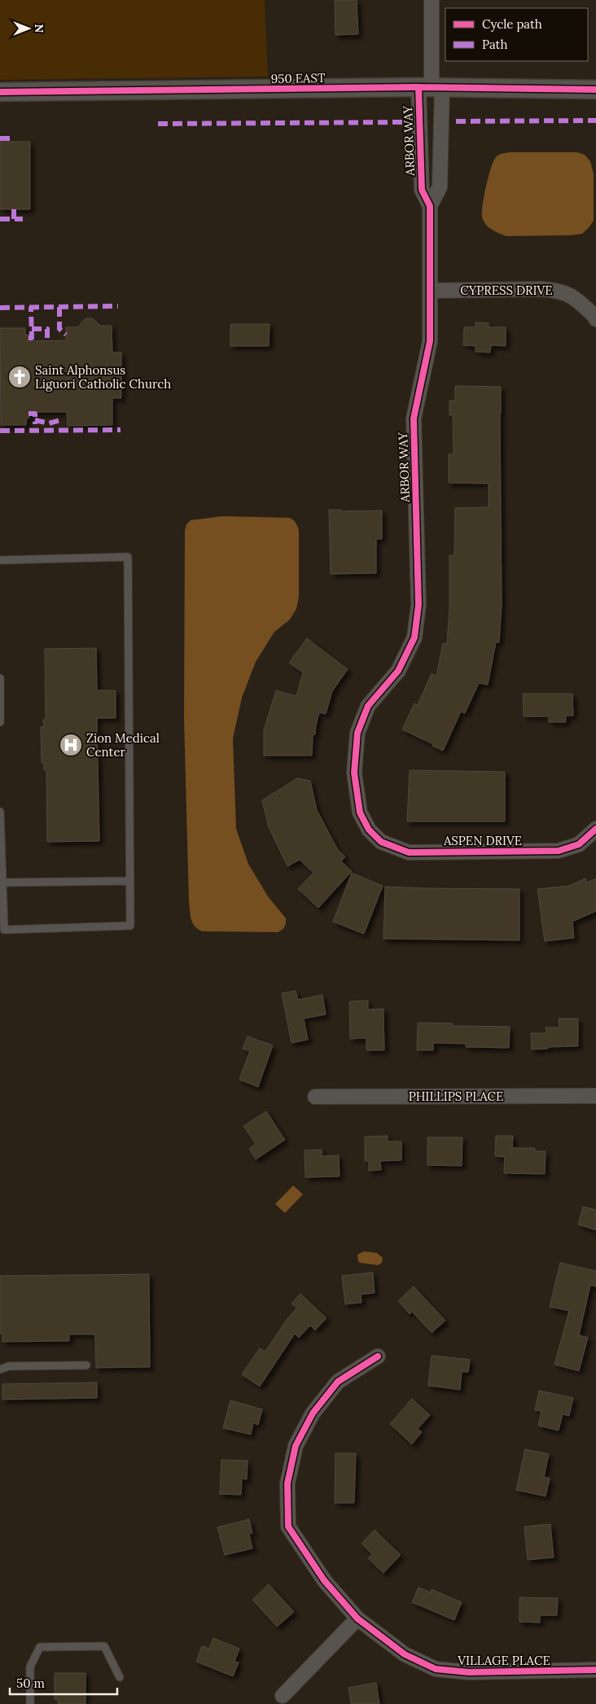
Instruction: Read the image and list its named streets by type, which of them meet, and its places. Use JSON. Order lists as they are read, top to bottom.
{
  "streets": {
    "street": [
      "950 EAST",
      "ARBOR WAY",
      "CYPRESS DRIVE",
      "ASPEN DRIVE",
      "PHILLIPS PLACE",
      "VILLAGE PLACE"
    ]
  },
  "crossings": [
    ["950 EAST", "ARBOR WAY"],
    ["ARBOR WAY", "CYPRESS DRIVE"],
    ["ARBOR WAY", "ASPEN DRIVE"]
  ],
  "places": {
    "church": ["Saint Alphonsus Liguori Catholic Church"],
    "hospital": ["Zion Medical Center"]
  },
  "legend": ["Cycle path", "Path"],
  "scale_bar": "50 m",
  "north": "right"
}
